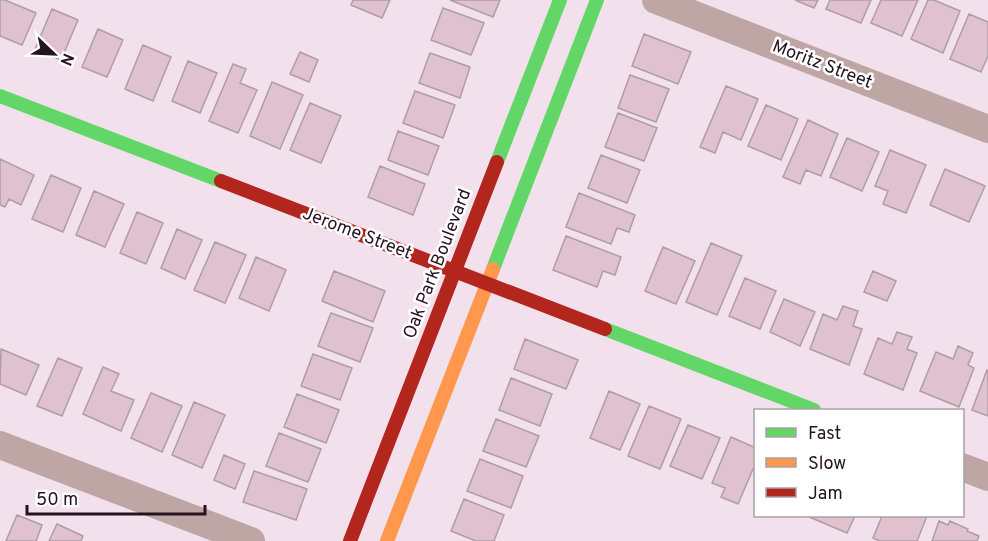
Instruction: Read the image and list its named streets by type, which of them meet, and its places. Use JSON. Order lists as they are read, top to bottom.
{
  "streets": {
    "street": ["Moritz Street", "Jerome Street", "Oak Park Boulevard"]
  },
  "crossings": [
    ["Jerome Street", "Oak Park Boulevard"]
  ],
  "legend": ["Fast", "Slow", "Jam"],
  "scale_bar": "50 m",
  "north": "bottom right"
}
